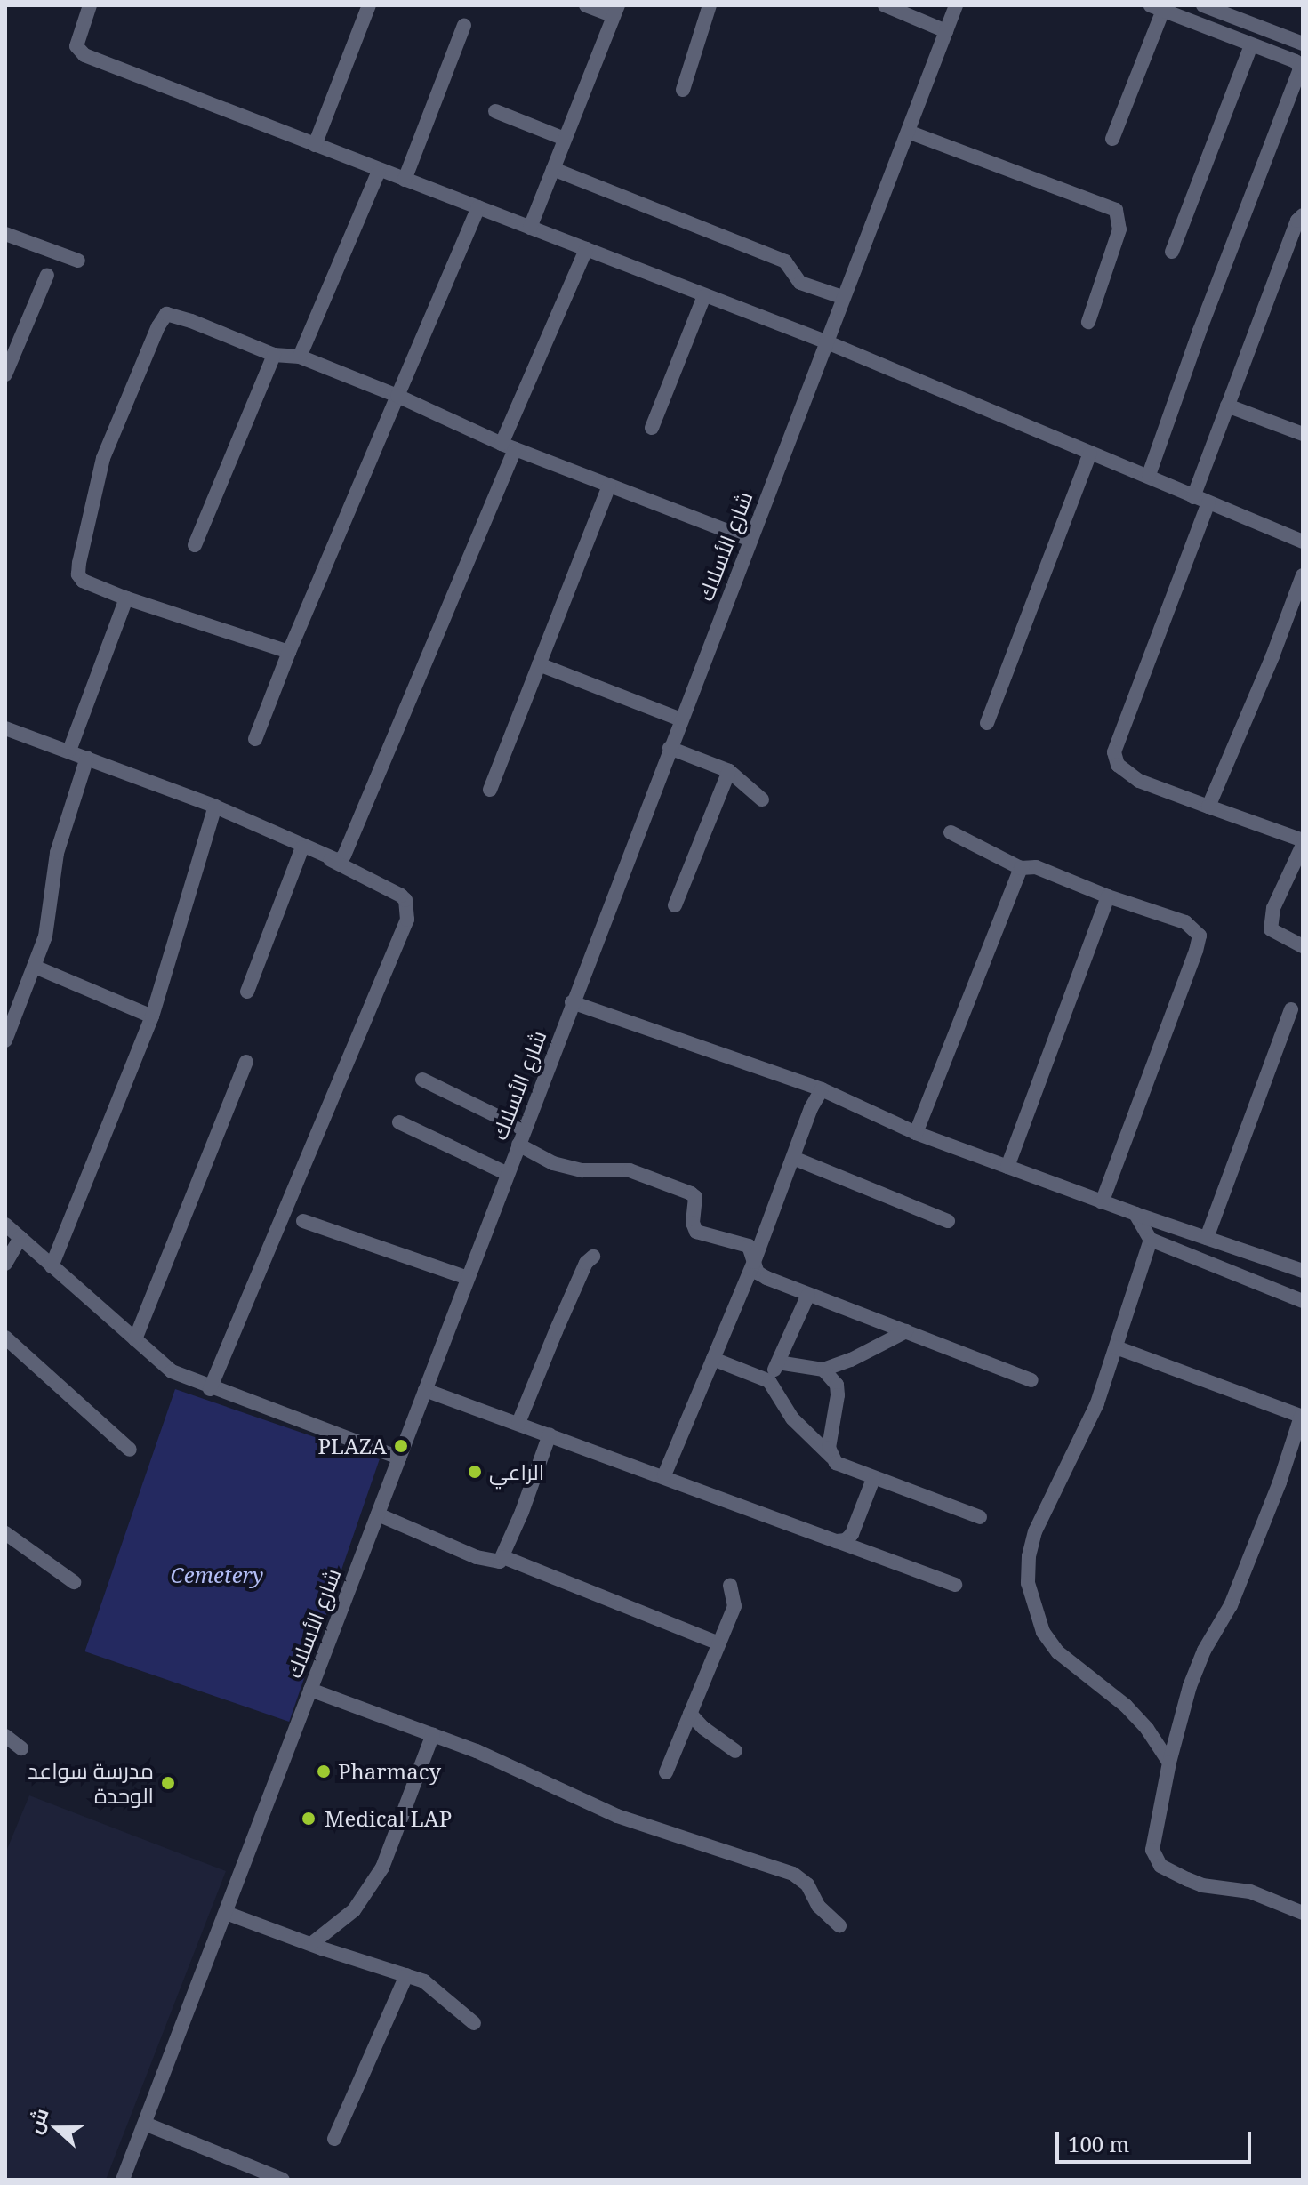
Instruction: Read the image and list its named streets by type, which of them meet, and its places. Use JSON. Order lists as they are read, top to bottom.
{
  "streets": {
    "street": ["شارع الأسلاك"]
  },
  "parks": ["Cemetery"],
  "places": [
    "PLAZA",
    "الراعي",
    "Pharmacy",
    "مدرسة سواعد الوحدة",
    "Medical LAP"
  ],
  "scale_bar": "100 m",
  "north": "left"
}
